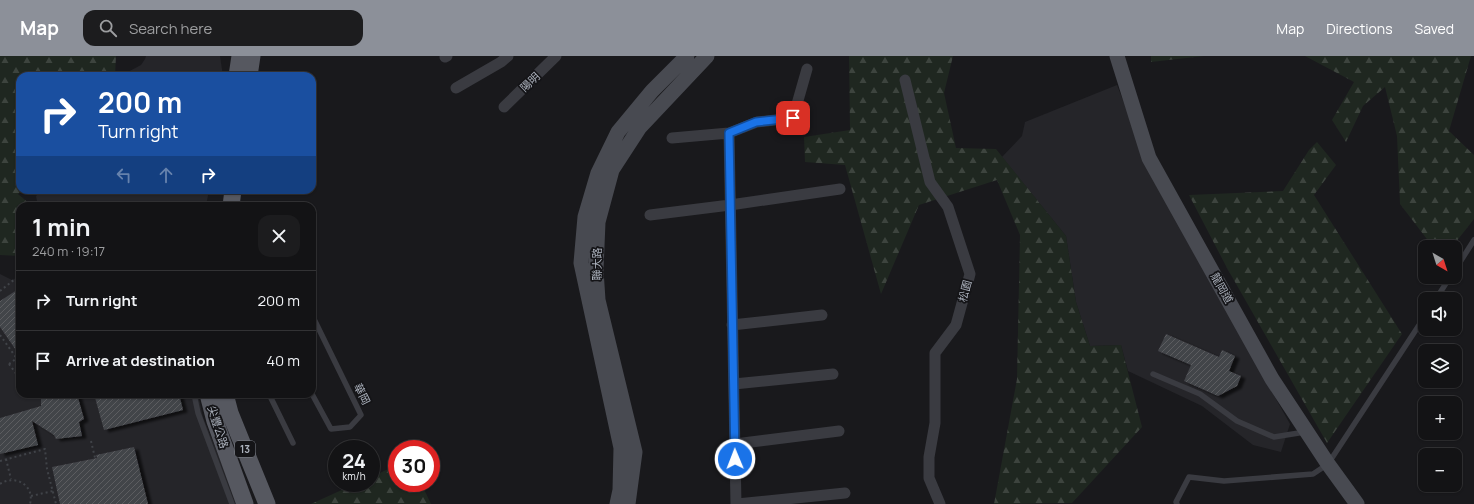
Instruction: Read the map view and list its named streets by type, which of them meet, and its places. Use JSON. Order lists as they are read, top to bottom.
{
  "streets": {
    "main road": ["尖豐公路", "13"],
    "street": [
      "陽明",
      "聯大路",
      "龍岡道",
      "松園"
    ],
    "lane": ["華岡"]
  },
  "north": "bottom right",
  "page": {
    "header": "Map",
    "search": "Search here",
    "nav": ["Map", "Directions", "Saved"],
    "turn": ["200 m", "Turn right"],
    "heading": ["1 min", "240 m · 19:17"],
    "map_buttons": ["+", "−"],
    "list": [
      {
        "name": "Turn right",
        "value": "200 m"
      },
      {
        "name": "Arrive at destination",
        "value": "40 m"
      }
    ],
    "speed": "24 km/h",
    "limit": "30"
  }
}
